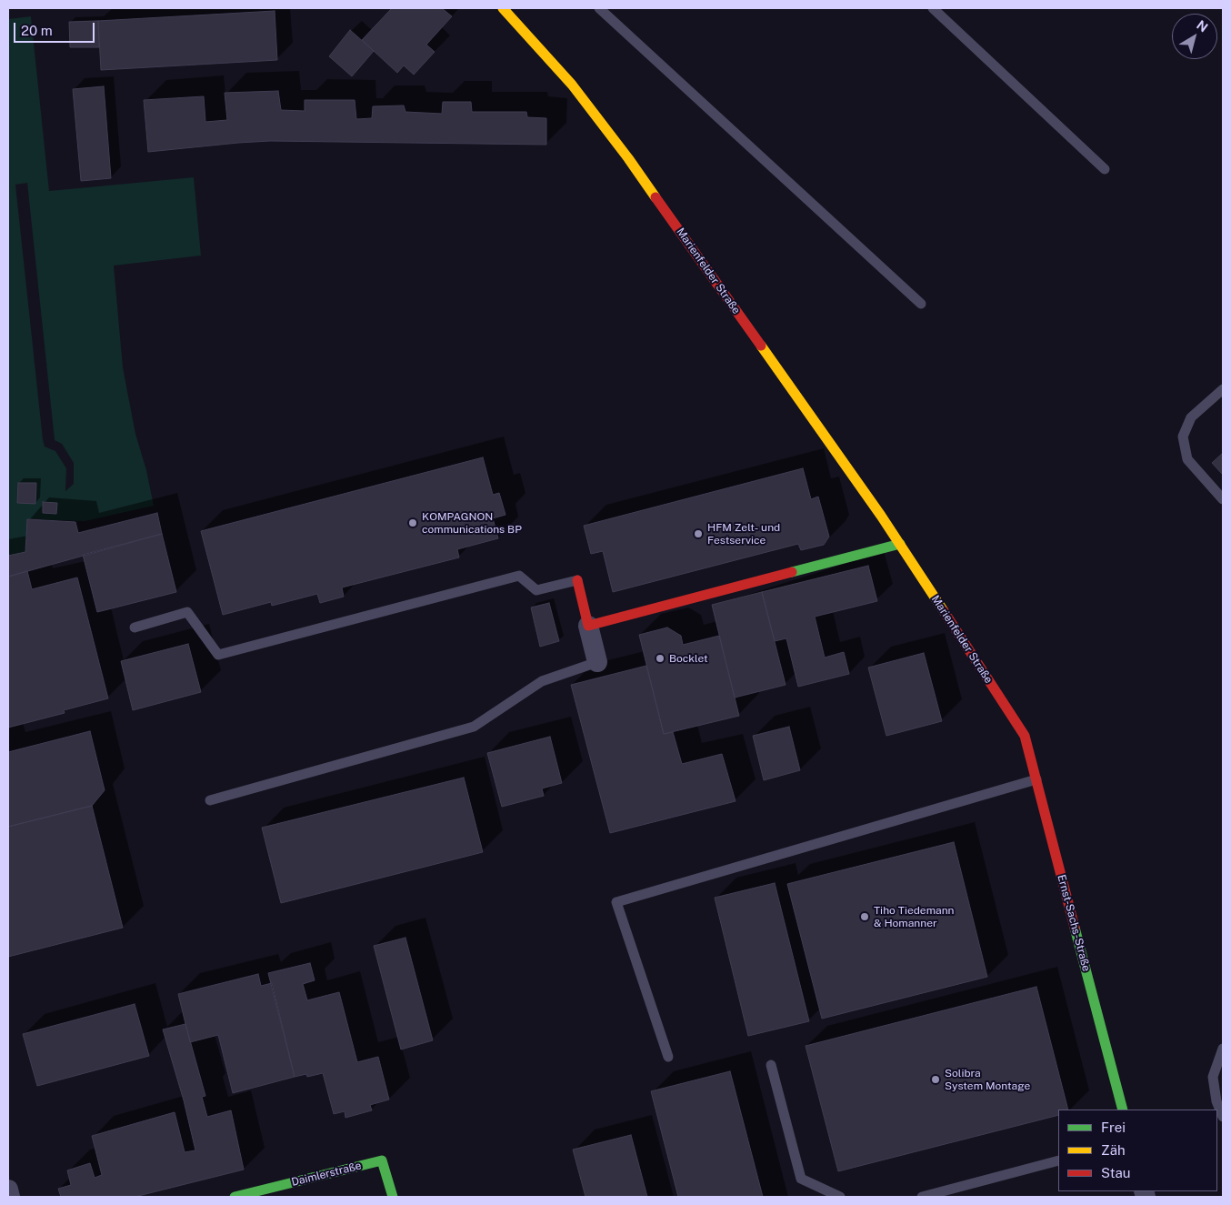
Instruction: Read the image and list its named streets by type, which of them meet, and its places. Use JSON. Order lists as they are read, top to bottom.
{
  "streets": {
    "street": ["Marienfelder Straße", "Ernst-Sachs-Straße", "Daimlerstraße"]
  },
  "crossings": [
    ["Marienfelder Straße", "Ernst-Sachs-Straße"]
  ],
  "places": [
    "KOMPAGNON communications BP",
    "HFM Zelt- und Festservice",
    "Bocklet",
    "Tiho Tiedemann & Homanner",
    "Solibra System Montage"
  ],
  "legend": ["Frei", "Zäh", "Stau"],
  "scale_bar": "20 m",
  "north": "top right"
}
